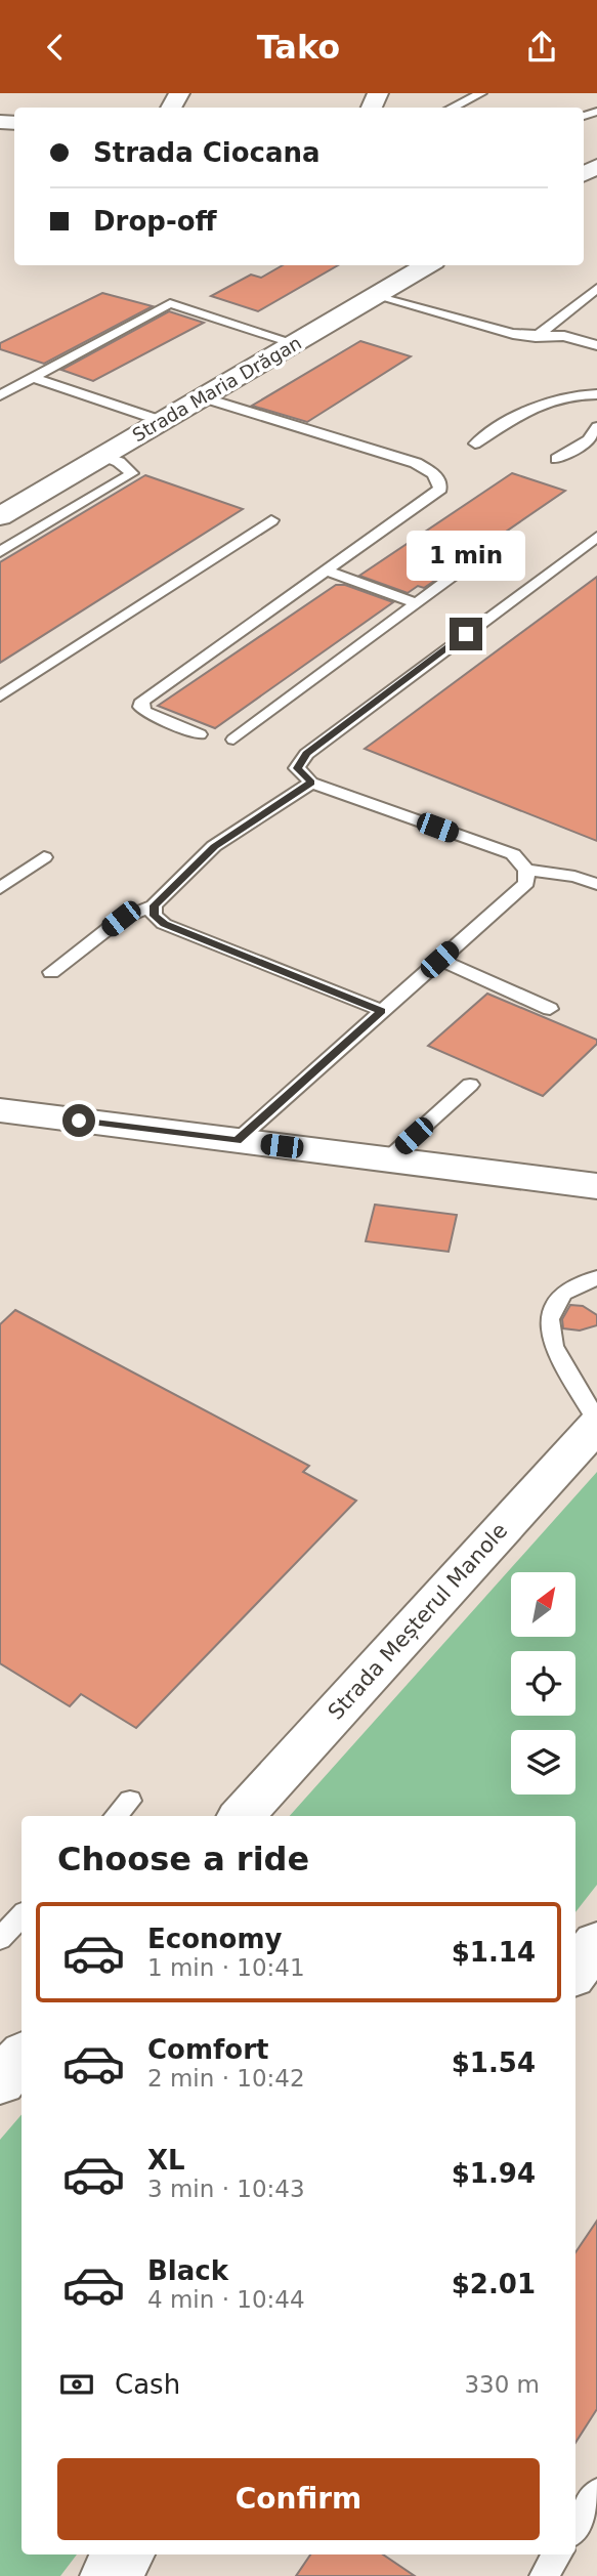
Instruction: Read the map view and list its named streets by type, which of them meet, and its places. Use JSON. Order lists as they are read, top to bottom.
{
  "streets": {
    "main road": ["Strada Maria Drăgan", "Strada Meșterul Manole"]
  },
  "north": "top right",
  "page": {
    "header": "Tako",
    "banner": ["Strada Ciocana", "Drop-off"],
    "bubble": "1 min",
    "heading": "Choose a ride",
    "list": [
      {
        "name": "Economy",
        "note": "1 min · 10:41",
        "value": "$1.14"
      },
      {
        "name": "Comfort",
        "note": "2 min · 10:42",
        "value": "$1.54"
      },
      {
        "name": "XL",
        "note": "3 min · 10:43",
        "value": "$1.94"
      },
      {
        "name": "Black",
        "note": "4 min · 10:44",
        "value": "$2.01"
      }
    ],
    "pay": ["Cash", "330 m"],
    "buttons": "Confirm"
  }
}
